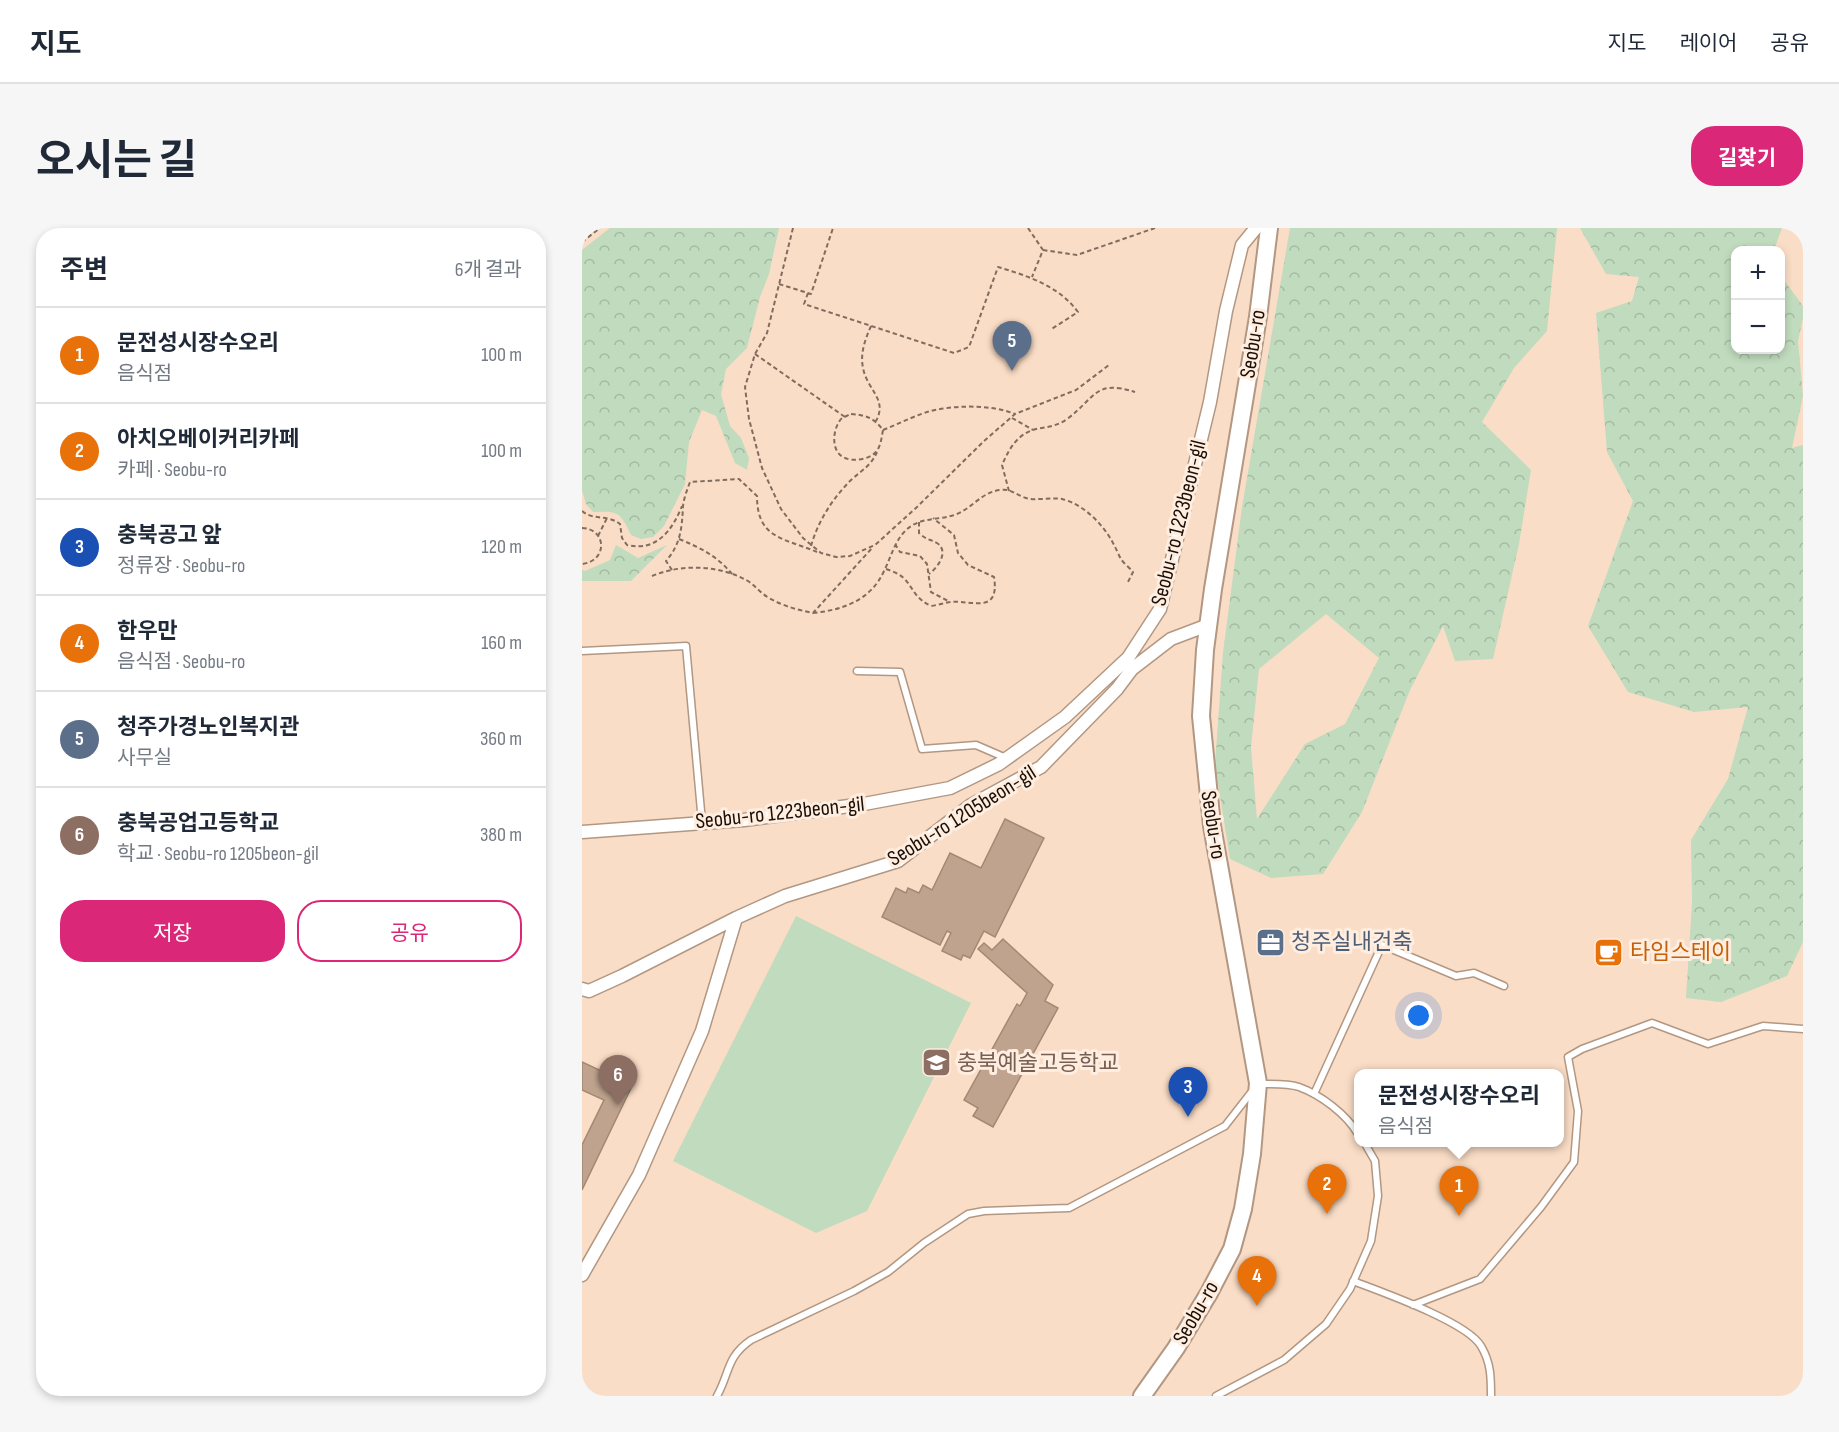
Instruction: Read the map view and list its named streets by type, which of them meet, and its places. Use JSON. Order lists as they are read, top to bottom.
{
  "streets": {
    "main road": ["Seobu-ro"],
    "street": ["Seobu-ro 1223beon-gil", "Seobu-ro 1205beon-gil"]
  },
  "crossings": [
    ["Seobu-ro", "Seobu-ro 1205beon-gil"]
  ],
  "places": {
    "office": ["청주실내건축"],
    "cafe": ["타임스테이"],
    "school or university": ["충북예술고등학교"]
  },
  "page": {
    "header": "지도",
    "nav": ["지도", "레이어", "공유"],
    "title": "오시는 길",
    "buttons": [
      "길찾기",
      ["저장", "공유"]
    ],
    "heading": ["주변", "6개 결과"],
    "map_buttons": ["+", "−"],
    "list": [
      {
        "mark": "1",
        "name": "문전성시장수오리",
        "note": "음식점",
        "value": "100 m"
      },
      {
        "mark": "2",
        "name": "아치오베이커리카페",
        "note": "카페 · Seobu-ro",
        "value": "100 m"
      },
      {
        "mark": "3",
        "name": "충북공고 앞",
        "note": "정류장 · Seobu-ro",
        "value": "120 m"
      },
      {
        "mark": "4",
        "name": "한우만",
        "note": "음식점 · Seobu-ro",
        "value": "160 m"
      },
      {
        "mark": "5",
        "name": "청주가경노인복지관",
        "note": "사무실",
        "value": "360 m"
      },
      {
        "mark": "6",
        "name": "충북공업고등학교",
        "note": "학교 · Seobu-ro 1205beon-gil",
        "value": "380 m"
      }
    ],
    "pins": [
      "5",
      "6",
      "3",
      "2",
      "1",
      "4"
    ],
    "popup": ["문전성시장수오리", "음식점"]
  }
}
